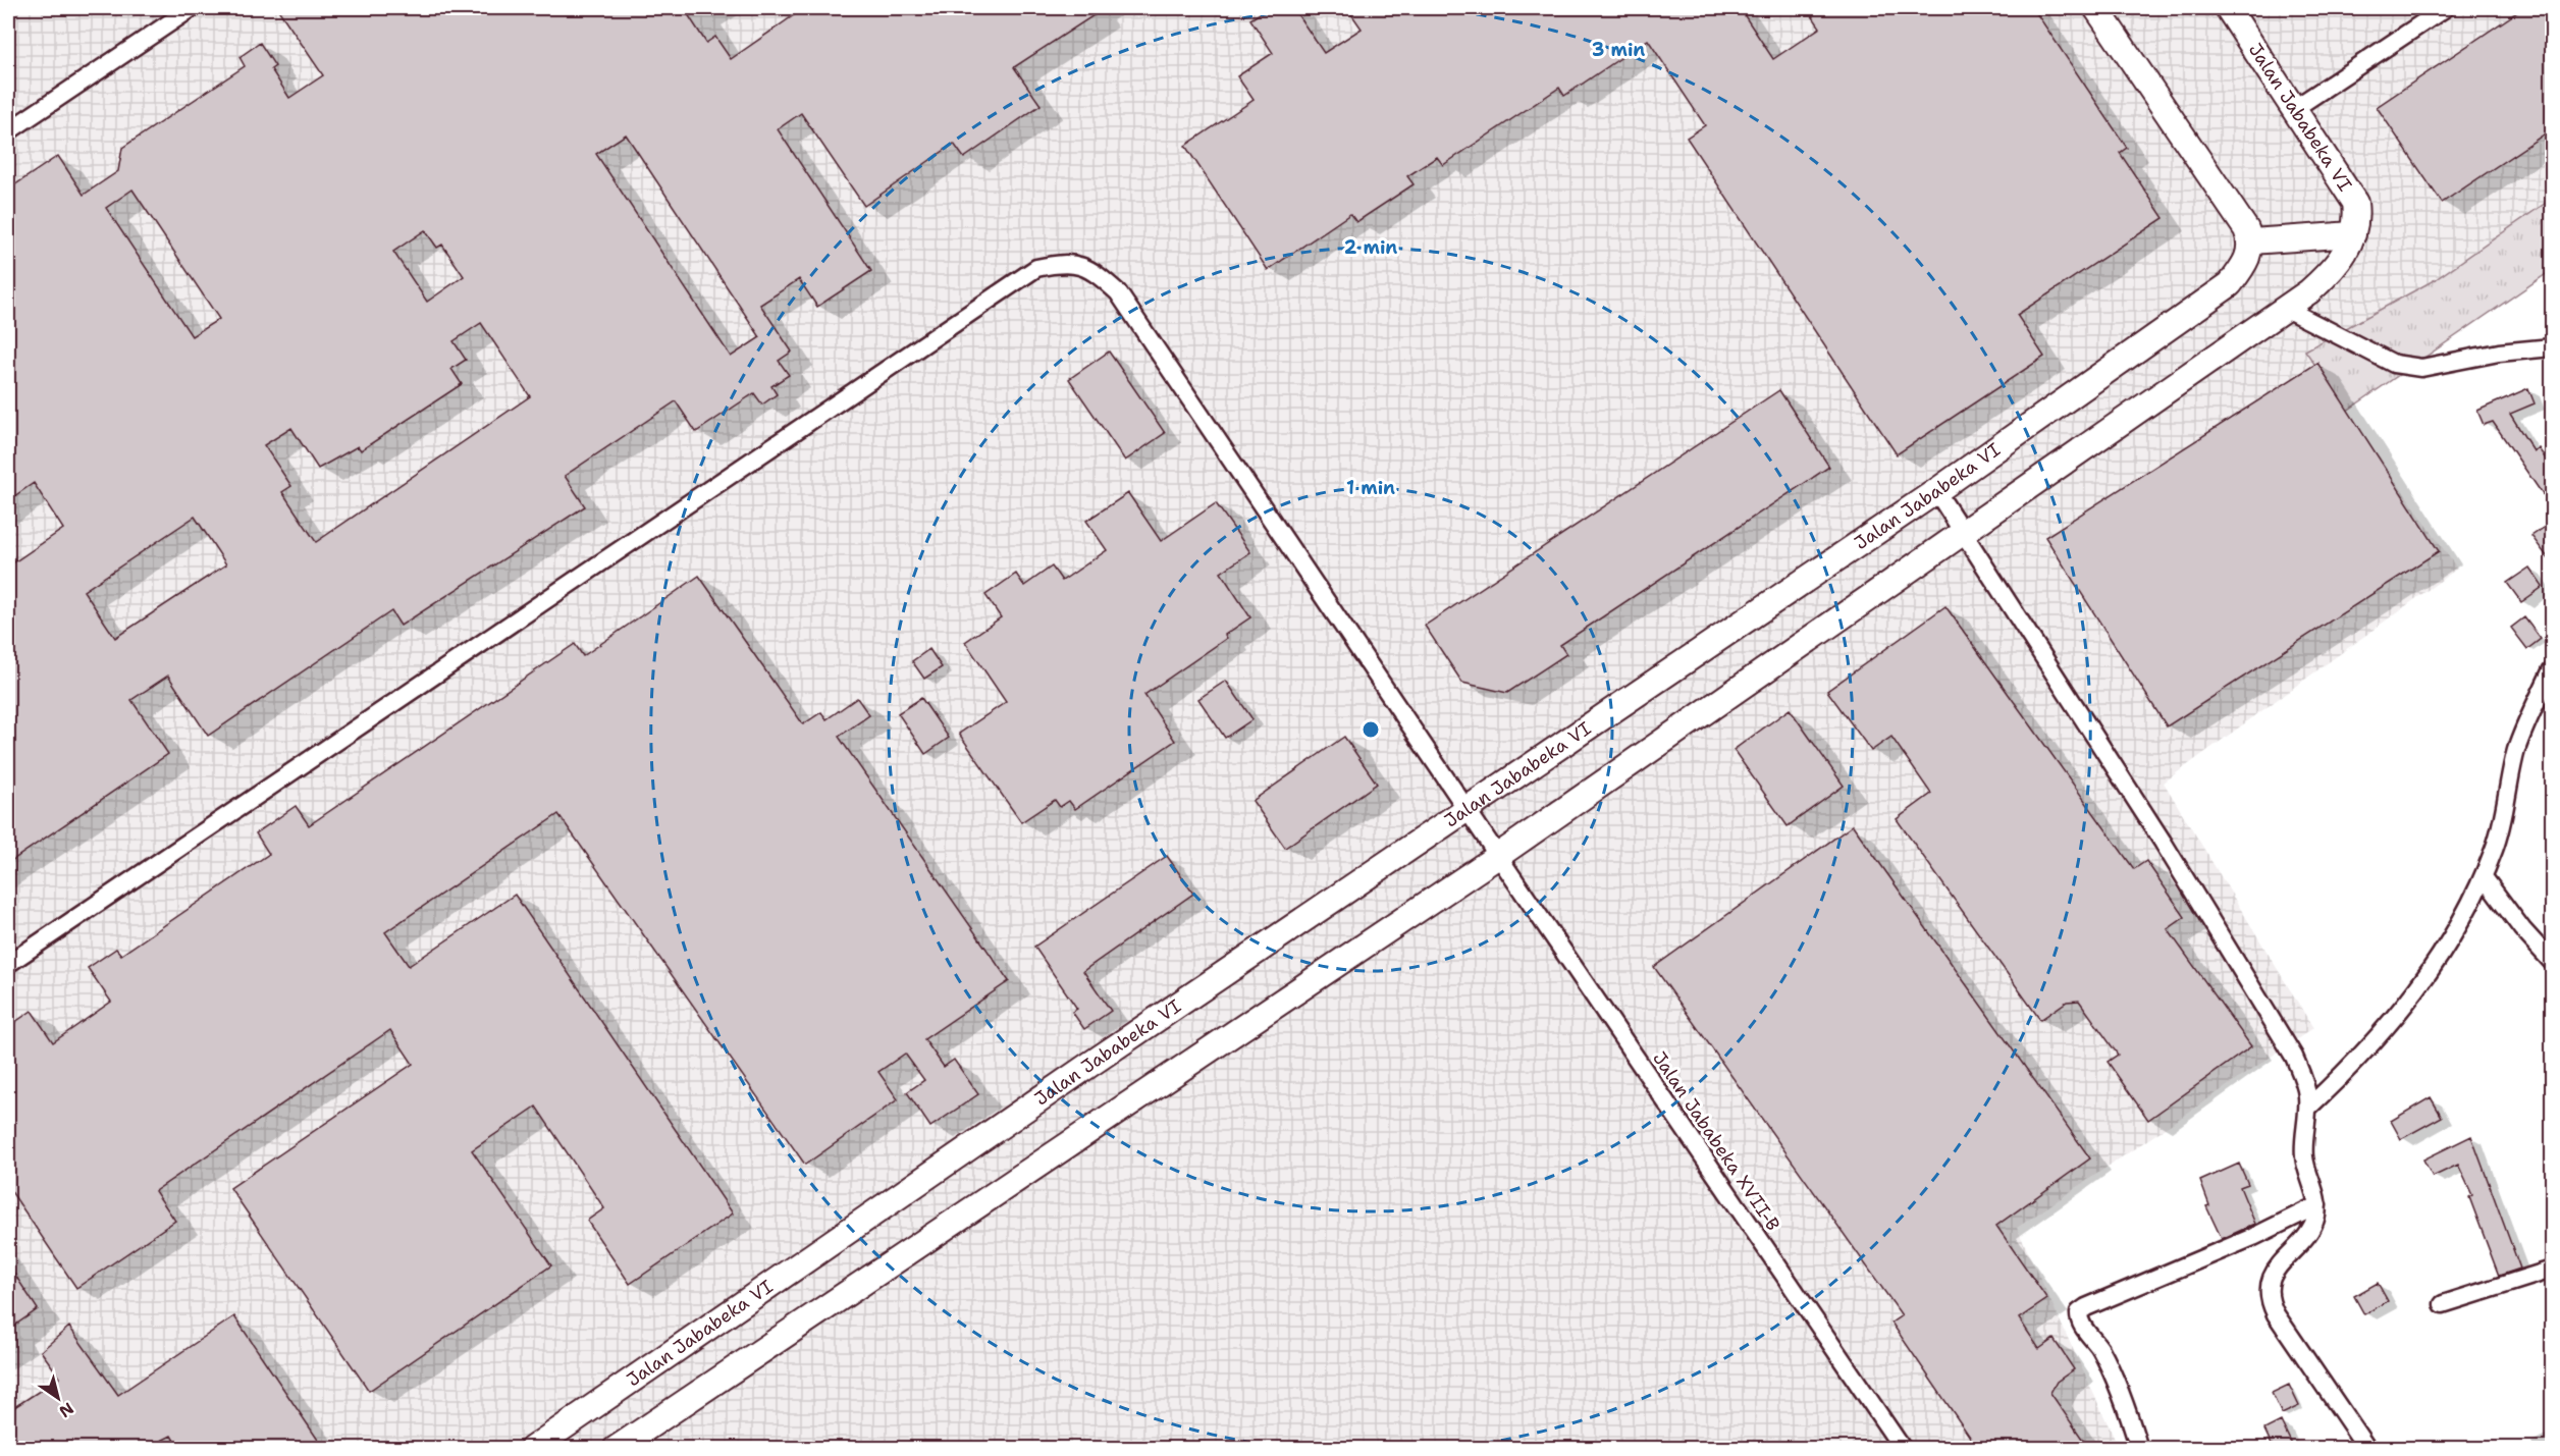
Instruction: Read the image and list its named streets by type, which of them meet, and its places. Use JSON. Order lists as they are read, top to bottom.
{
  "streets": {
    "street": ["Jalan Jababeka VI", "Jalan Jababeka XVII-B"]
  },
  "crossings": [
    ["Jalan Jababeka VI", "Jalan Jababeka XVII-B"]
  ],
  "north": "bottom right",
  "rings": ["3 min", "2 min", "1 min"]
}
